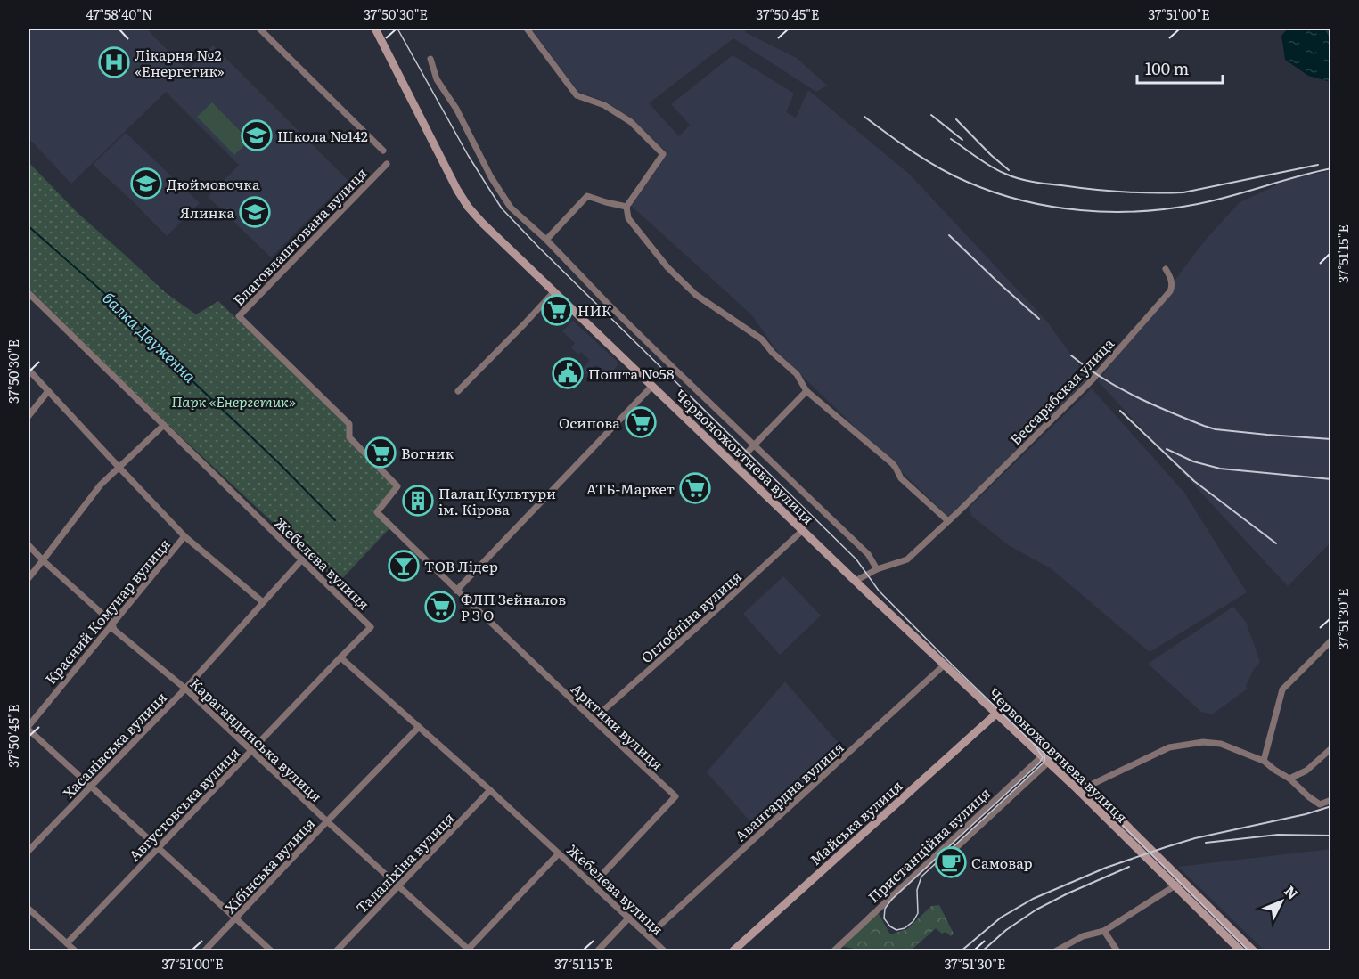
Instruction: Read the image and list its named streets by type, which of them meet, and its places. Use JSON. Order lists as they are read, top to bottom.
{
  "streets": {
    "main road": ["Червоножовтнева вулиця", "Майська вулиця"],
    "street": [
      "Благовлаштована вулиця",
      "Бессарабская улица",
      "Жебелєва вулиця",
      "Красний Комунар вулиця",
      "Оглобліна вулиця",
      "Арктики вулиця",
      "Карагандинська вулиця",
      "Хасанівська вулиця",
      "Авангардна вулиця",
      "Августовська вулиця",
      "Пристанційна вулиця",
      "Талаліхіна вулиця",
      "Хібінська вулиця"
    ]
  },
  "crossings": [
    ["Благовлаштована вулиця", "Арктики вулиця"],
    ["Бессарабская улица", "Червоножовтнева вулиця"],
    ["Червоножовтнева вулиця", "Оглобліна вулиця"],
    ["Червоножовтнева вулиця", "Авангардна вулиця"],
    ["Червоножовтнева вулиця", "Майська вулиця"],
    ["Червоножовтнева вулиця", "Пристанційна вулиця"],
    ["Жебелєва вулиця", "Арктики вулиця"],
    ["Жебелєва вулиця", "Хасанівська вулиця"],
    ["Жебелєва вулиця", "Авангардна вулиця"],
    ["Жебелєва вулиця", "Августовська вулиця"],
    ["Жебелєва вулиця", "Талаліхіна вулиця"],
    ["Жебелєва вулиця", "Хібінська вулиця"],
    ["Красний Комунар вулиця", "Карагандинська вулиця"],
    ["Оглобліна вулиця", "Арктики вулиця"],
    ["Карагандинська вулиця", "Хасанівська вулиця"],
    ["Карагандинська вулиця", "Августовська вулиця"],
    ["Карагандинська вулиця", "Талаліхіна вулиця"],
    ["Карагандинська вулиця", "Хібінська вулиця"]
  ],
  "water": ["балка Двуженна"],
  "parks": ["Парк «Енергетик»"],
  "places": {
    "hospital": ["Лікарня №2 «Енергетик»"],
    "school or university": ["Школа №142", "Дюймовочка", "Ялинка"],
    "supermarket": [
      "НИК",
      "Осипова",
      "Вогник",
      "АТБ-Маркет",
      "ФЛП Зейналов Р З О"
    ],
    "public building": ["Пошта №58"],
    "building": ["Палац Культури ім. Кірова"],
    "bar": ["ТОВ Лідер"],
    "cafe": ["Самовар"]
  },
  "scale_bar": "100 m",
  "north": "top right",
  "coordinates": [
    "47°58'40\"N",
    "37°50'30\"E",
    "37°50'45\"E",
    "37°51'00\"E",
    "37°51'15\"E",
    "37°51'30\"E"
  ]
}
